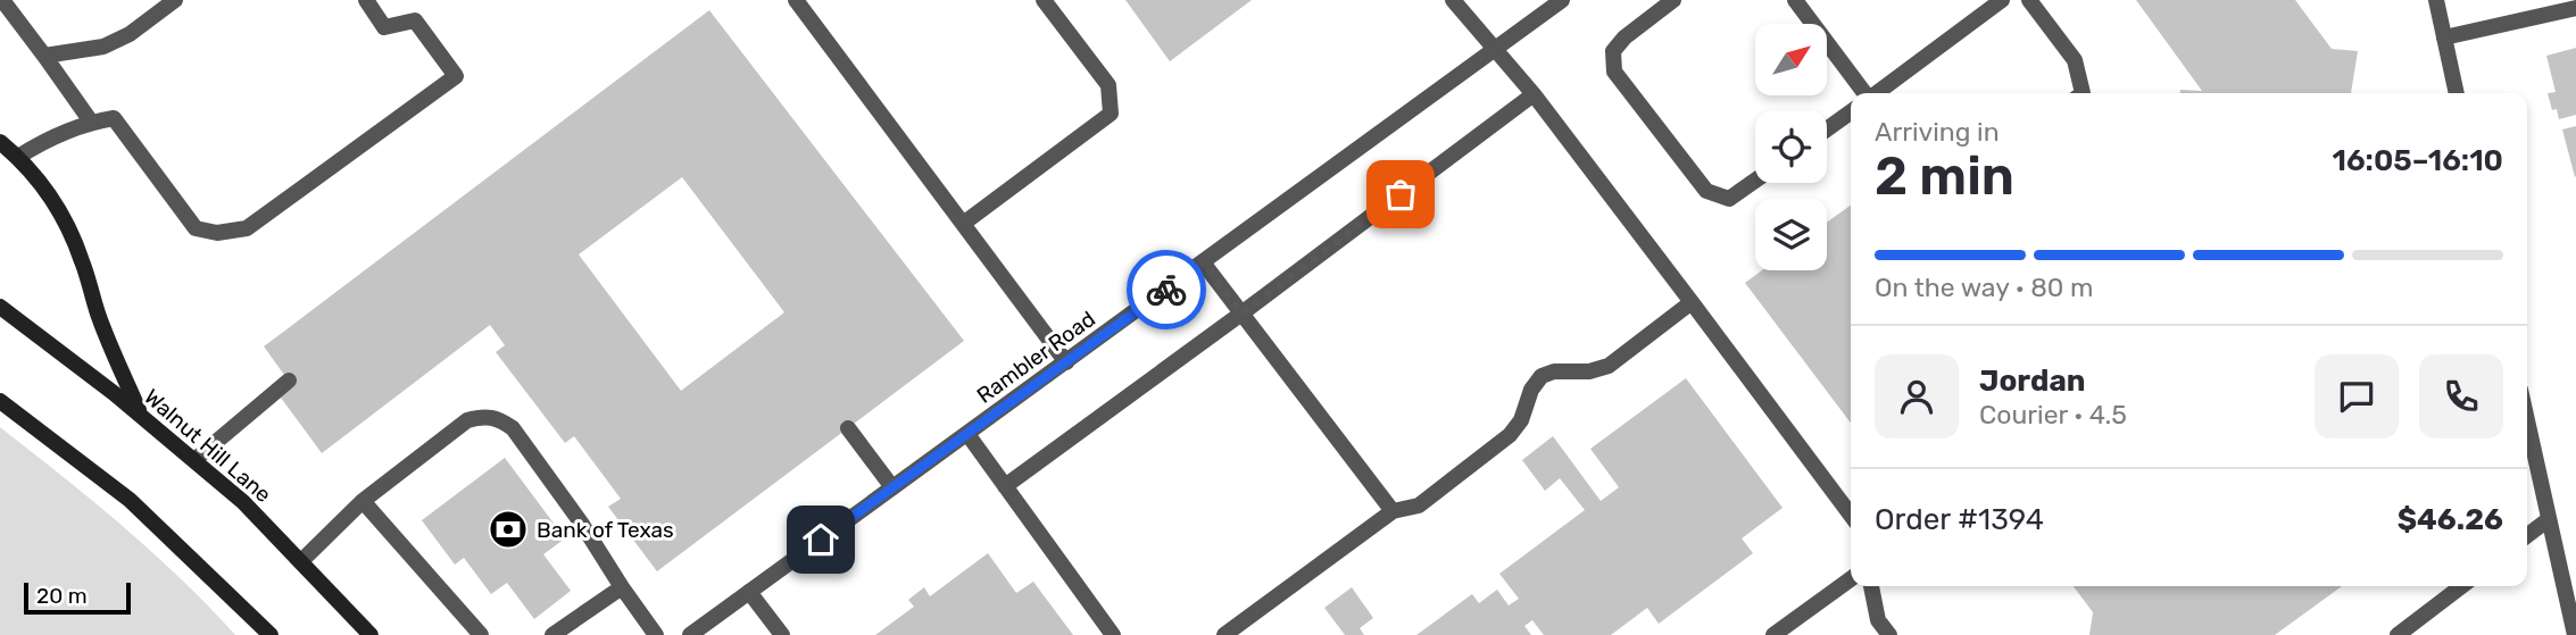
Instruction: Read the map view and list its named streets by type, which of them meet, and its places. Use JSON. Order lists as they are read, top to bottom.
{
  "streets": {
    "main road": ["Walnut Hill Lane"],
    "street": ["Rambler Road"]
  },
  "places": {
    "bank": ["Bank of Texas"]
  },
  "scale_bar": "20 m",
  "north": "top right",
  "page": {
    "heading": ["2 min", "Arriving in", "16:05–16:10"],
    "panel": [
      "Jordan",
      "Courier · 4.5",
      "Order #1394",
      "$46.26"
    ],
    "bar": "On the way · 80 m",
    "scale": "20 m"
  }
}
